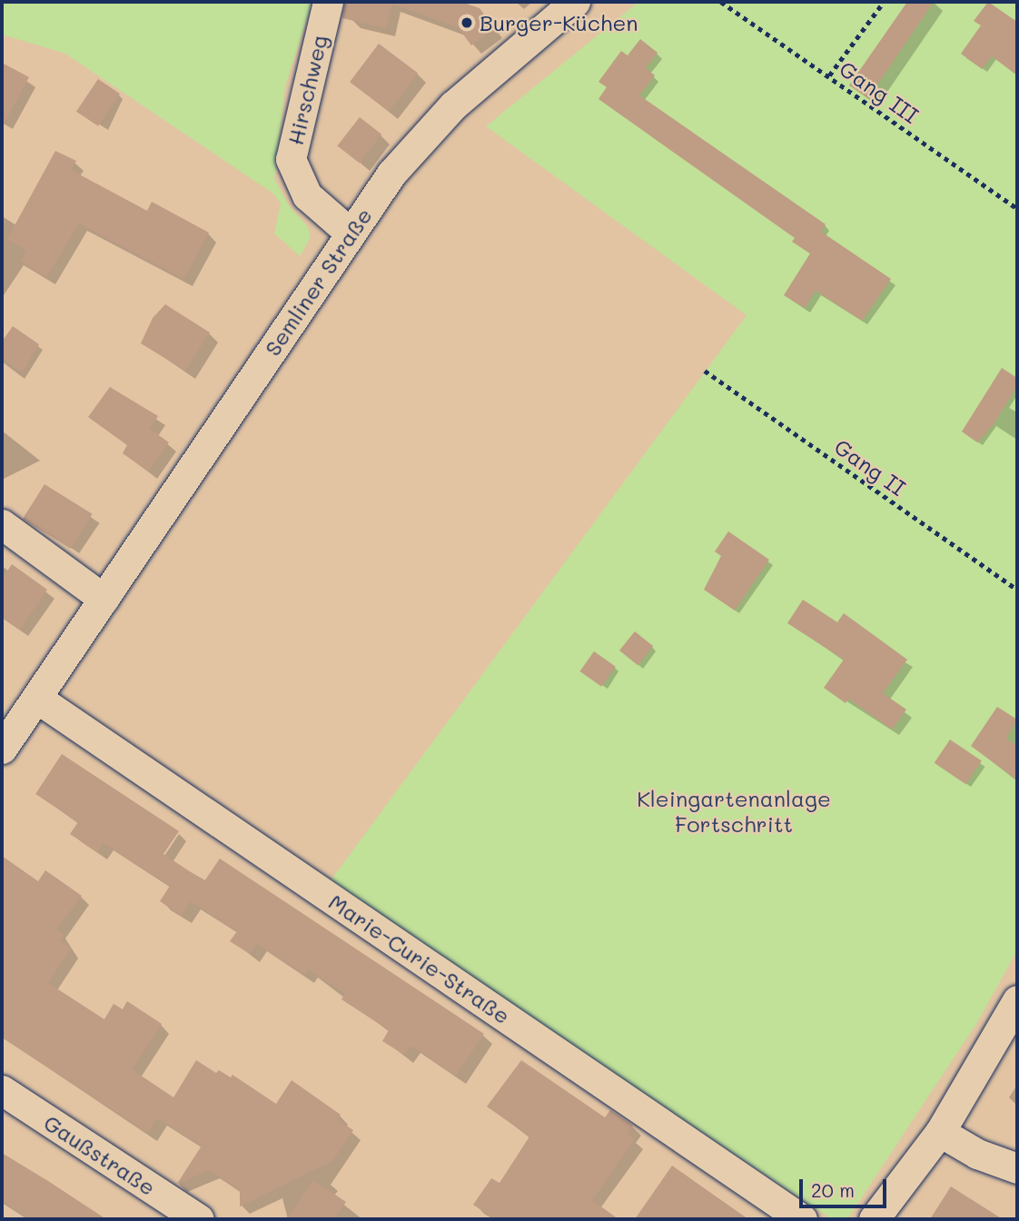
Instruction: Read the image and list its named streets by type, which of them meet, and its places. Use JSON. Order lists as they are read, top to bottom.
{
  "streets": {
    "street": [
      "Hirschweg",
      "Semliner Straße",
      "Marie-Curie-Straße",
      "Gaußstraße"
    ],
    "path": ["Gang III", "Gang II"]
  },
  "crossings": [
    ["Hirschweg", "Semliner Straße"],
    ["Semliner Straße", "Marie-Curie-Straße"]
  ],
  "parks": ["Kleingartenanlage Fortschritt"],
  "places": ["Burger-Küchen"],
  "scale_bar": "20 m"
}
